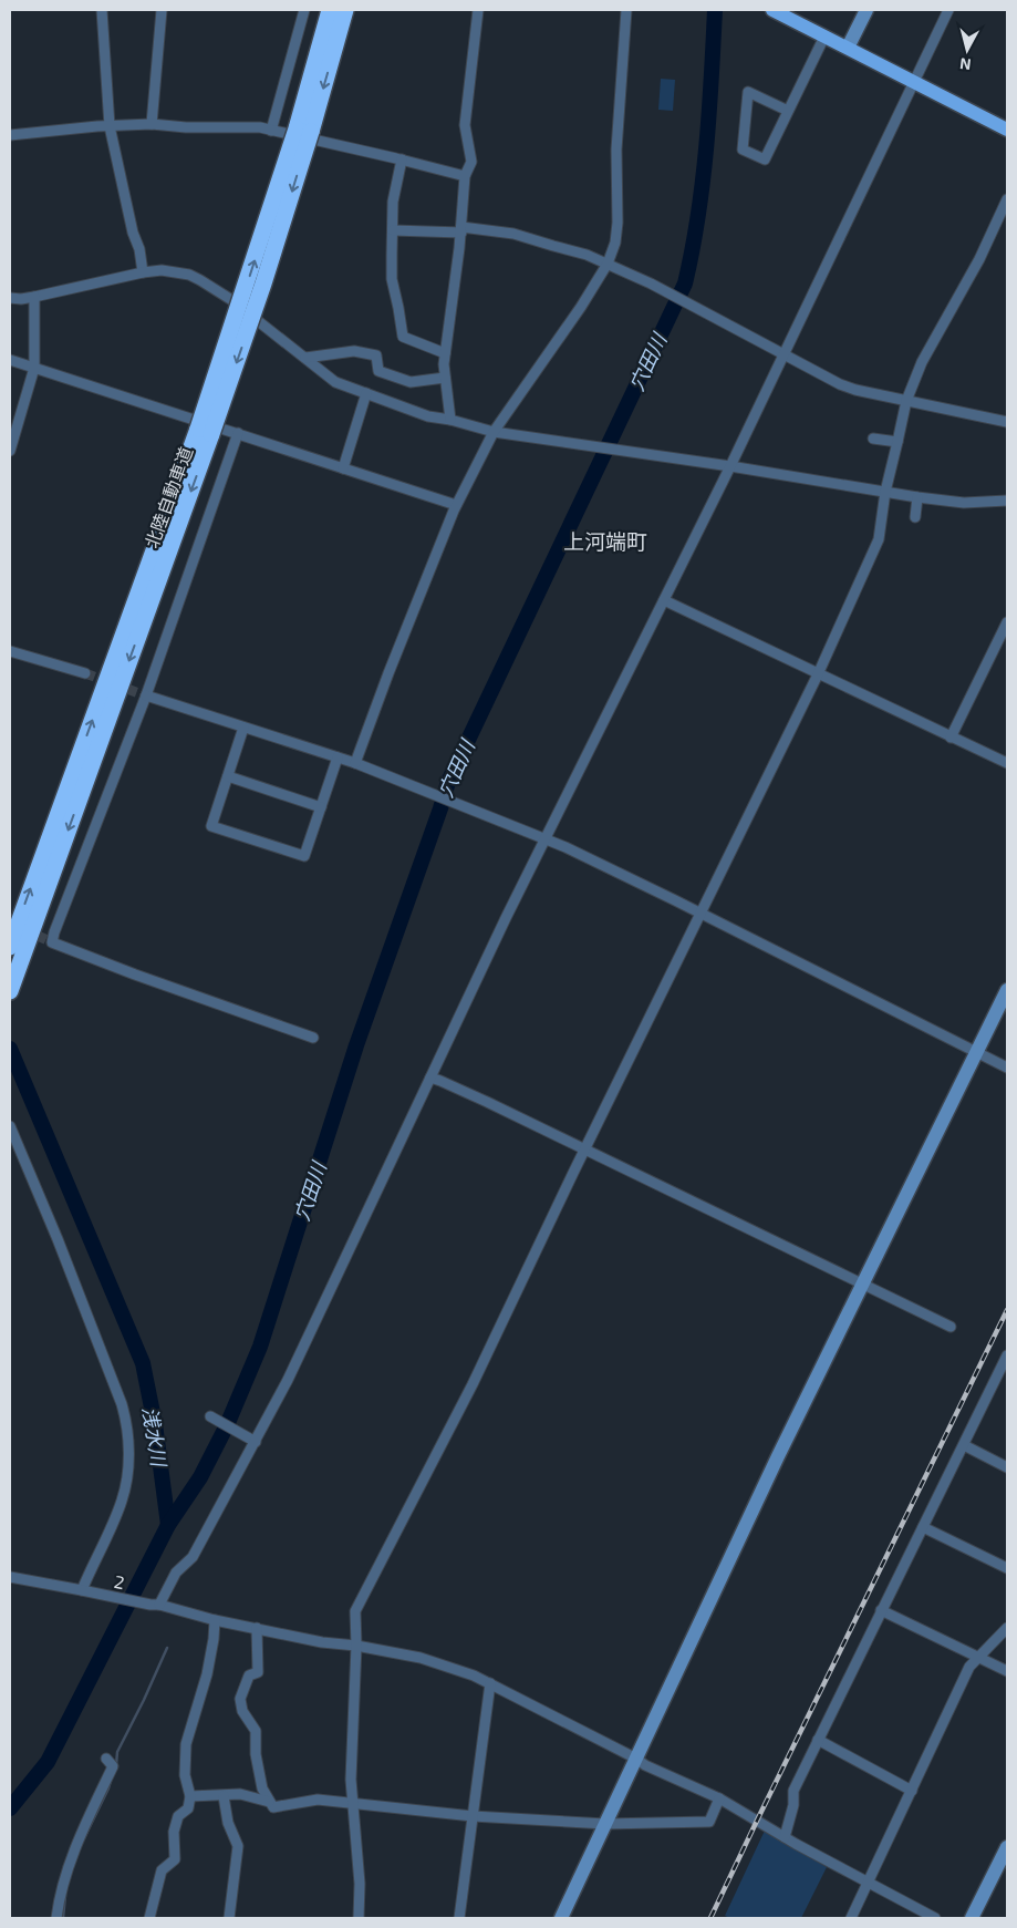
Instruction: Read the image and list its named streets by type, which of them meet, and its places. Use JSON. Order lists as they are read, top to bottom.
{
  "streets": {
    "highway": ["北陸自動車道"],
    "street": ["2"]
  },
  "districts": ["上河端町"],
  "water": ["穴田川", "浅水川"],
  "north": "bottom"
}
